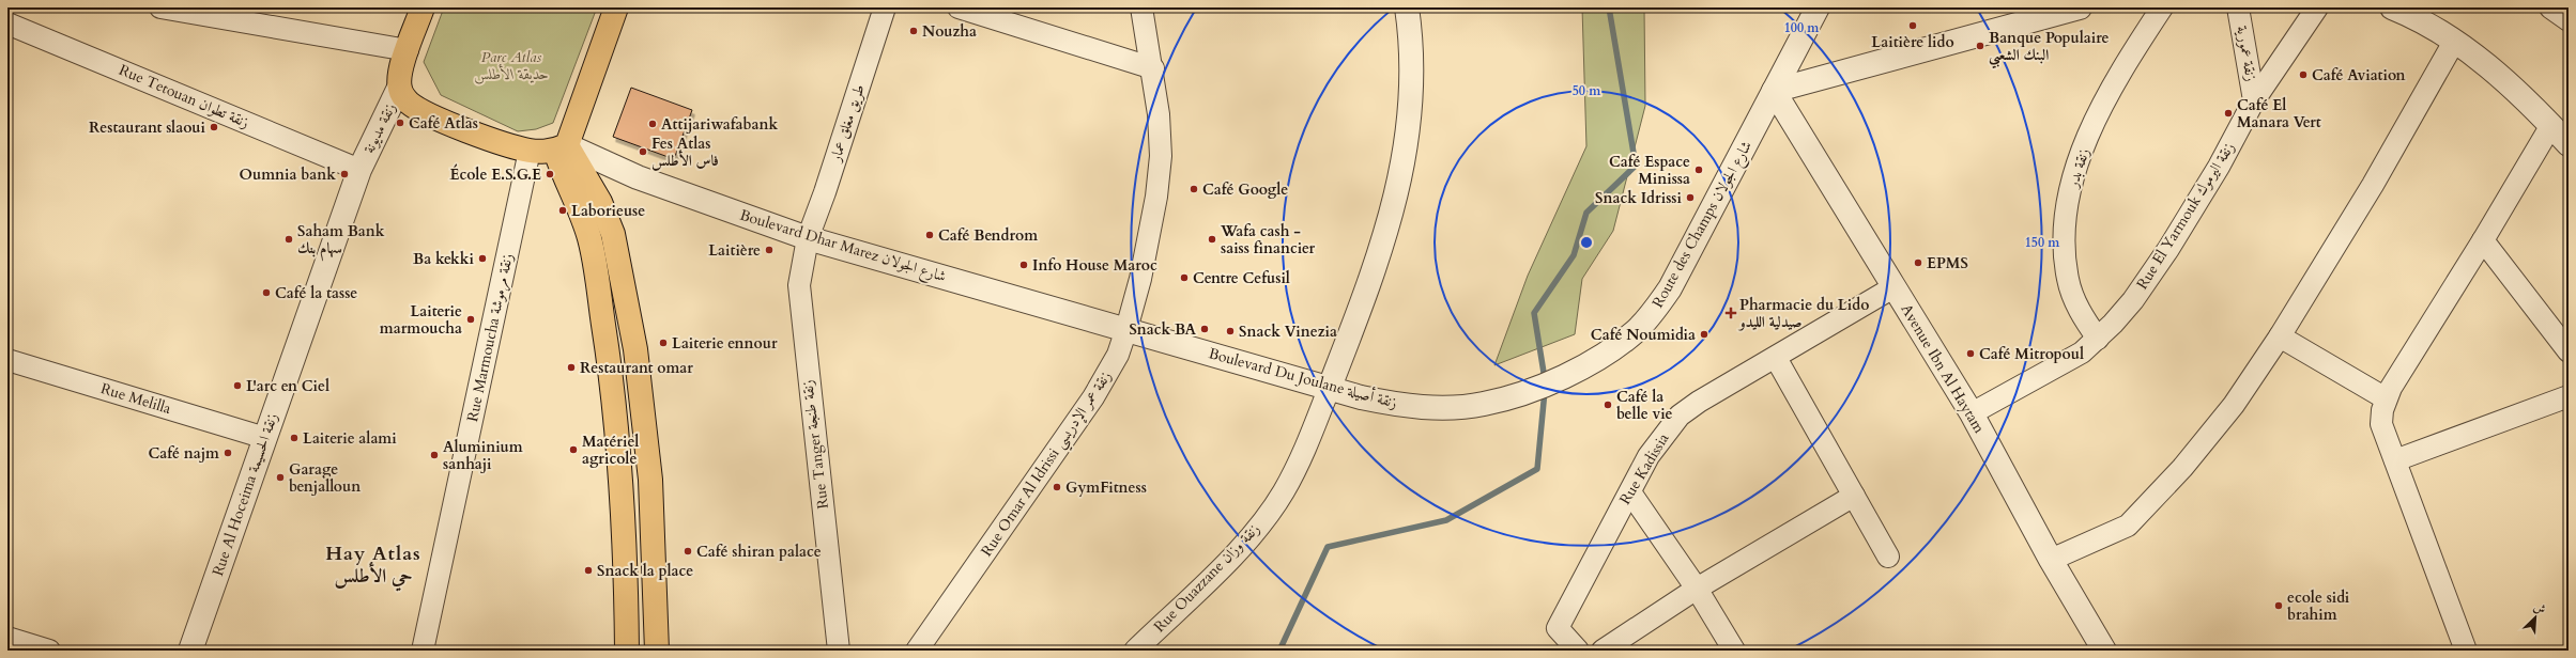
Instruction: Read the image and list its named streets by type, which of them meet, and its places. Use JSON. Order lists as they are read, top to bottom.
{
  "streets": {
    "street": [
      "زنقة عمورية",
      "Rue Tetouan زنقة تطوان",
      "طريق مغلق عمار",
      "زنقة مديونة",
      "زنقة بدر",
      "Rue El Yarmouk زنقة اليرموك",
      "Route des Champs شارع الجولان",
      "Boulevard Dhar Marez شارع الجولان",
      "Rue Marmoucha زنقة مرموشة",
      "Avenue Ibn Al Haytam",
      "Boulevard Du Joulane زنقة أصيلة",
      "Rue Melilla",
      "Rue Tanger زنقة طنجة",
      "Rue Omar Al Idrissi زنقة عمر الإدريسي",
      "Rue Kadissia",
      "Rue Al Hoceima زنقة الحسيمة",
      "Rue Ouazzane زنقة وزان"
    ]
  },
  "crossings": [
    ["زنقة عمورية", "Rue El Yarmouk زنقة اليرموك"],
    ["Rue Tetouan زنقة تطوان", "زنقة مديونة"],
    ["Rue Tetouan زنقة تطوان", "Rue Al Hoceima زنقة الحسيمة"],
    ["طريق مغلق عمار", "Boulevard Dhar Marez شارع الجولان"],
    ["طريق مغلق عمار", "Rue Tanger زنقة طنجة"],
    ["زنقة مديونة", "Rue Al Hoceima زنقة الحسيمة"],
    ["زنقة بدر", "Rue El Yarmouk زنقة اليرموك"],
    ["Rue El Yarmouk زنقة اليرموك", "Avenue Ibn Al Haytam"],
    ["Route des Champs شارع الجولان", "Avenue Ibn Al Haytam"],
    ["Route des Champs شارع الجولان", "Boulevard Du Joulane زنقة أصيلة"],
    ["Boulevard Dhar Marez شارع الجولان", "Boulevard Du Joulane زنقة أصيلة"],
    ["Boulevard Dhar Marez شارع الجولان", "Rue Tanger زنقة طنجة"],
    ["Boulevard Dhar Marez شارع الجولان", "Rue Omar Al Idrissi زنقة عمر الإدريسي"],
    ["Avenue Ibn Al Haytam", "Rue Kadissia"],
    ["Boulevard Du Joulane زنقة أصيلة", "Rue Omar Al Idrissi زنقة عمر الإدريسي"],
    ["Boulevard Du Joulane زنقة أصيلة", "Rue Ouazzane زنقة وزان"],
    ["Rue Melilla", "Rue Al Hoceima زنقة الحسيمة"]
  ],
  "districts": ["Hay Atlas حي الأطلس"],
  "parks": ["Parc Atlas حديقة الأطلس"],
  "places": {
    "other": [
      "Laitière lido",
      "Nouzha",
      "Banque Populaire البنك الشعبي",
      "Café Aviation",
      "Café El Manara Vert",
      "Café Atlas",
      "Attijariwafabank",
      "Restaurant slaoui",
      "Fes Atlas فاس الأطلس",
      "Café Espace Minissa",
      "Oumnia bank",
      "École E.S.G.E",
      "Café Google",
      "Snack Idrissi",
      "Laborieuse",
      "Café Bendrom",
      "Saham Bank سهام بنك",
      "Wafa cash - saiss financier",
      "Laitière",
      "Ba kekki",
      "EPMS",
      "Info House Maroc",
      "Centre Cefusil",
      "Café la tasse",
      "Laiterie marmoucha",
      "Snack BA",
      "Snack Vinezia",
      "Café Noumidia",
      "Laiterie ennour",
      "Café Mitropoul",
      "Restaurant omar",
      "L'arc en Ciel",
      "Café la belle vie",
      "Laiterie alami",
      "Matériel agricole",
      "Café najm",
      "Aluminium sanhaji",
      "Garage benjalloun",
      "GymFitness",
      "Café shiran palace",
      "Snack la place",
      "ecole sidi brahim"
    ],
    "health": ["Pharmacie du Lido صيدلية الليدو"]
  },
  "north": "top right",
  "rings": ["100 m", "50 m", "150 m"]
}
